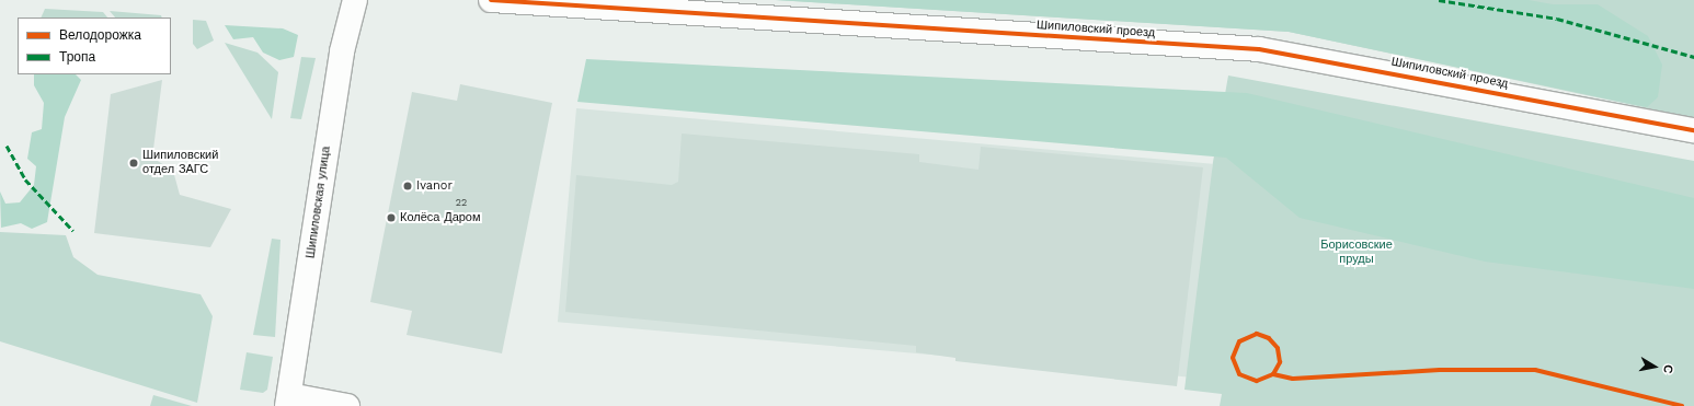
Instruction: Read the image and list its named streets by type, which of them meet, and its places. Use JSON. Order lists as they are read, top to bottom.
{
  "streets": {
    "main road": ["Шипиловский проезд", "Шипиловская улица"]
  },
  "parks": ["Борисовские пруды"],
  "places": ["Шипиловский отдел ЗАГС", "Ivanor", "Колёса Даром"],
  "house_numbers": ["22"],
  "legend": ["Велодорожка", "Тропа"],
  "north": "right"
}
